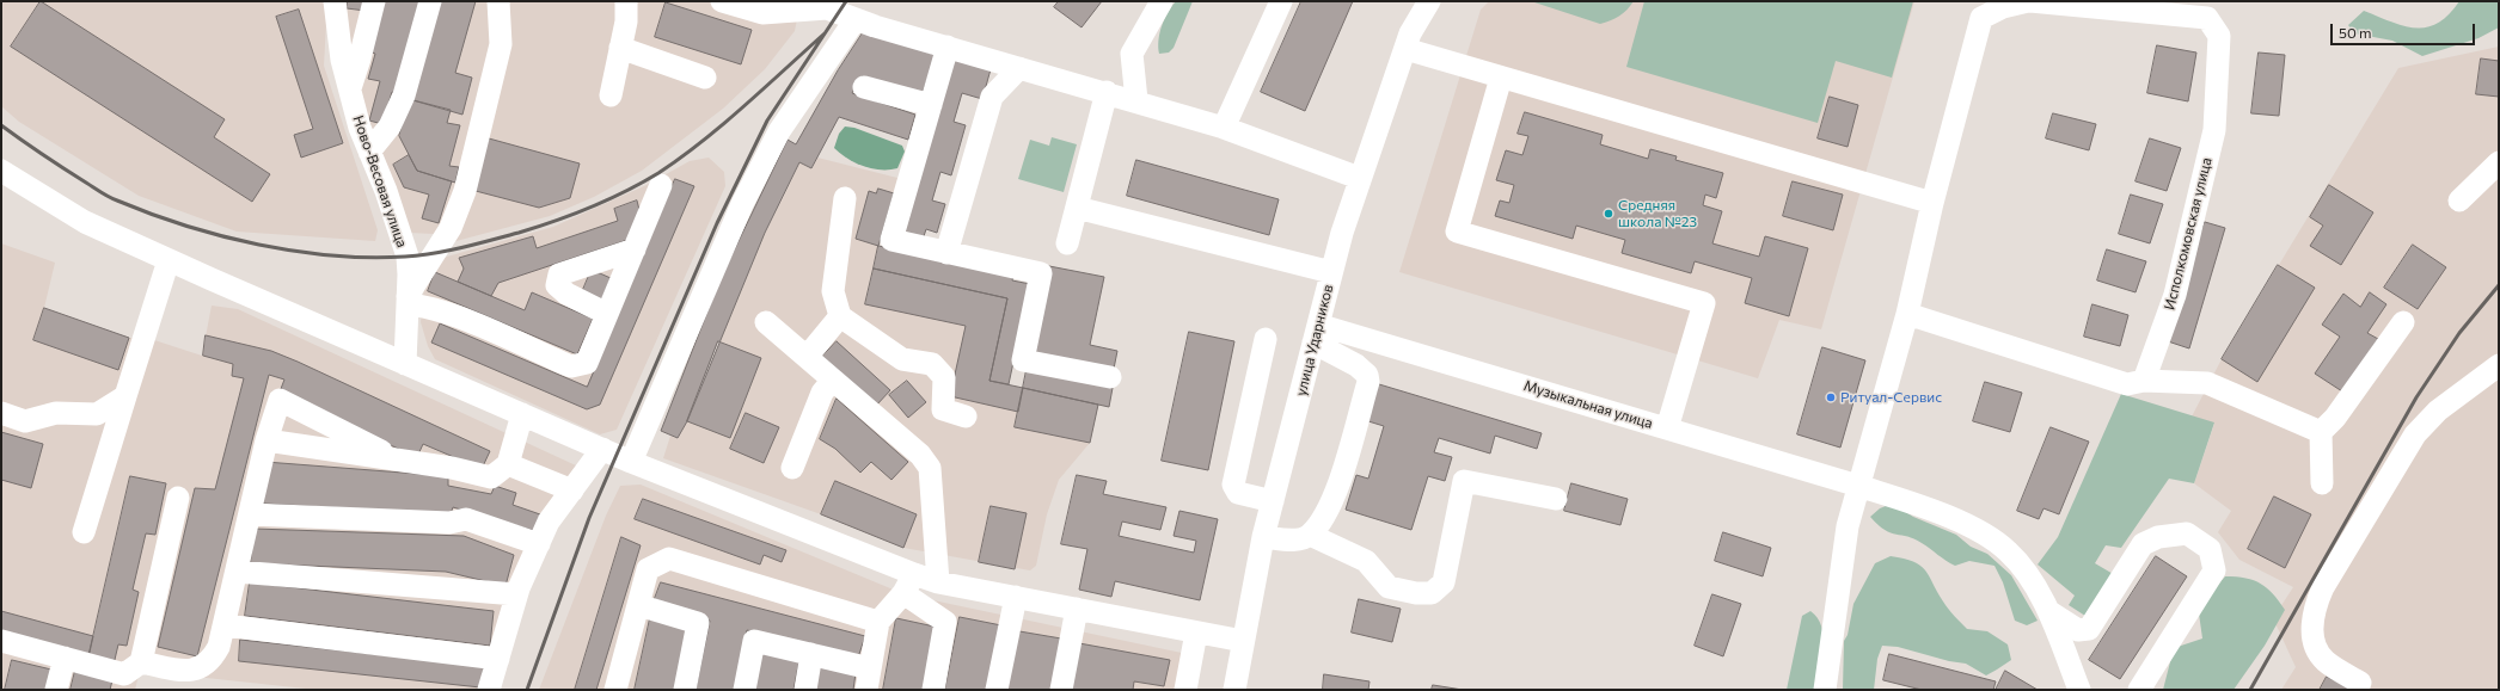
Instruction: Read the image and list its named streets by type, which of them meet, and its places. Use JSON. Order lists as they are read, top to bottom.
{
  "streets": {
    "street": [
      "Ново-Весовая улица",
      "Исполкомовская улица",
      "улица Ударников",
      "Музыкальная улица"
    ]
  },
  "crossings": [
    ["улица Ударников", "Музыкальная улица"]
  ],
  "places": ["Средняя школа №23", "Ритуал-Сервис"],
  "scale_bar": "50 m"
}
